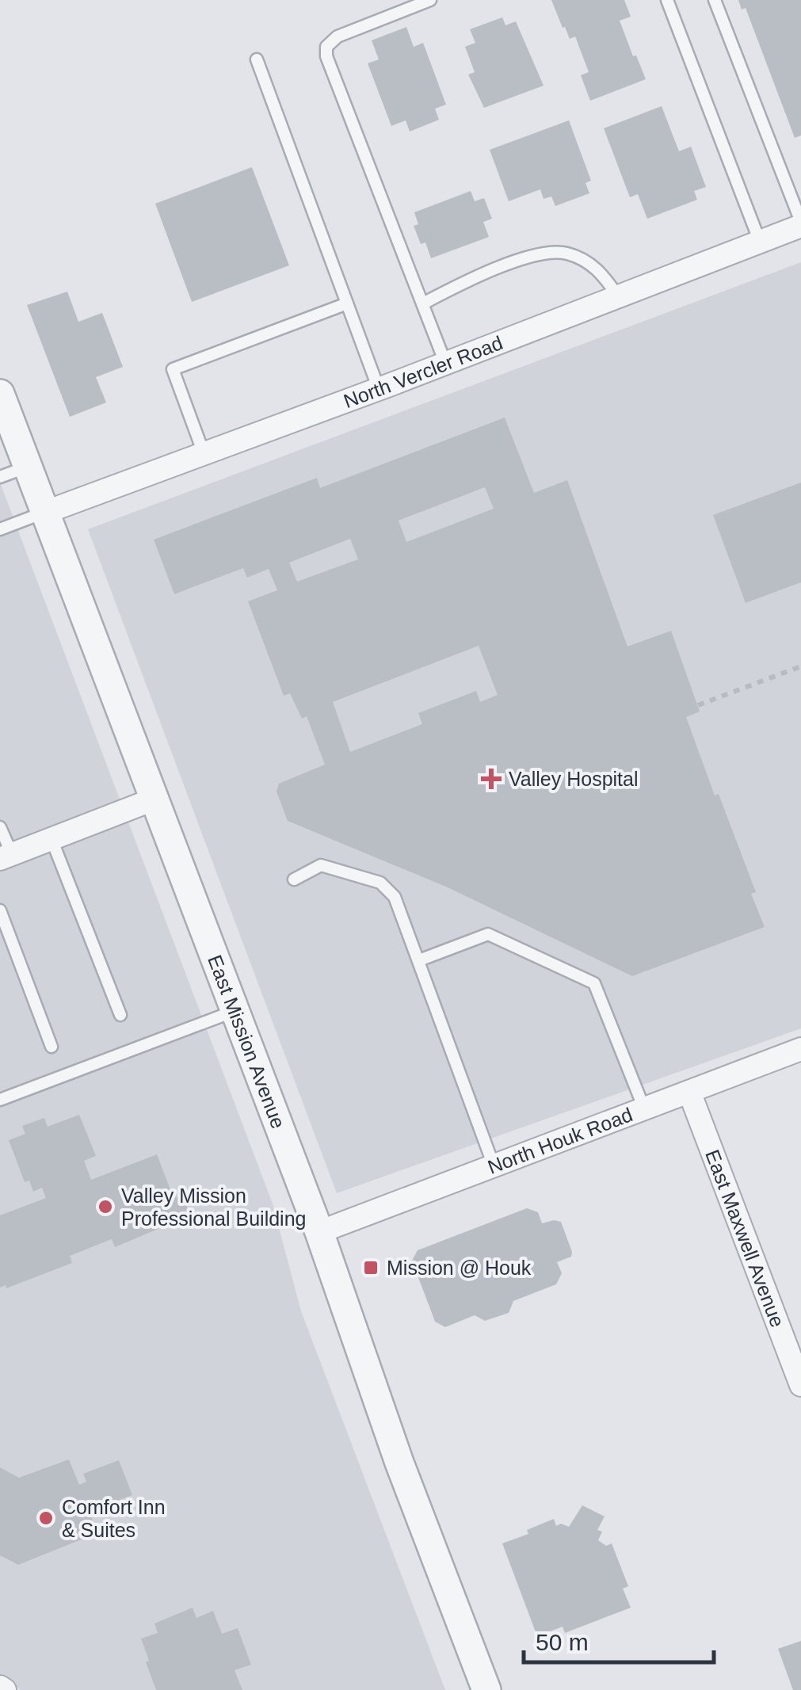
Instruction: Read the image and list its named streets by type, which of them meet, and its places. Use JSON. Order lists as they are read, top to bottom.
{
  "streets": {
    "street": [
      "North Vercler Road",
      "East Mission Avenue",
      "North Houk Road",
      "East Maxwell Avenue"
    ]
  },
  "crossings": [
    ["North Vercler Road", "East Mission Avenue"],
    ["East Mission Avenue", "North Houk Road"],
    ["North Houk Road", "East Maxwell Avenue"]
  ],
  "places": {
    "health": ["Valley Hospital"],
    "other": ["Valley Mission Professional Building", "Comfort Inn & Suites"],
    "transit": ["Mission @ Houk"]
  },
  "scale_bar": "50 m"
}
